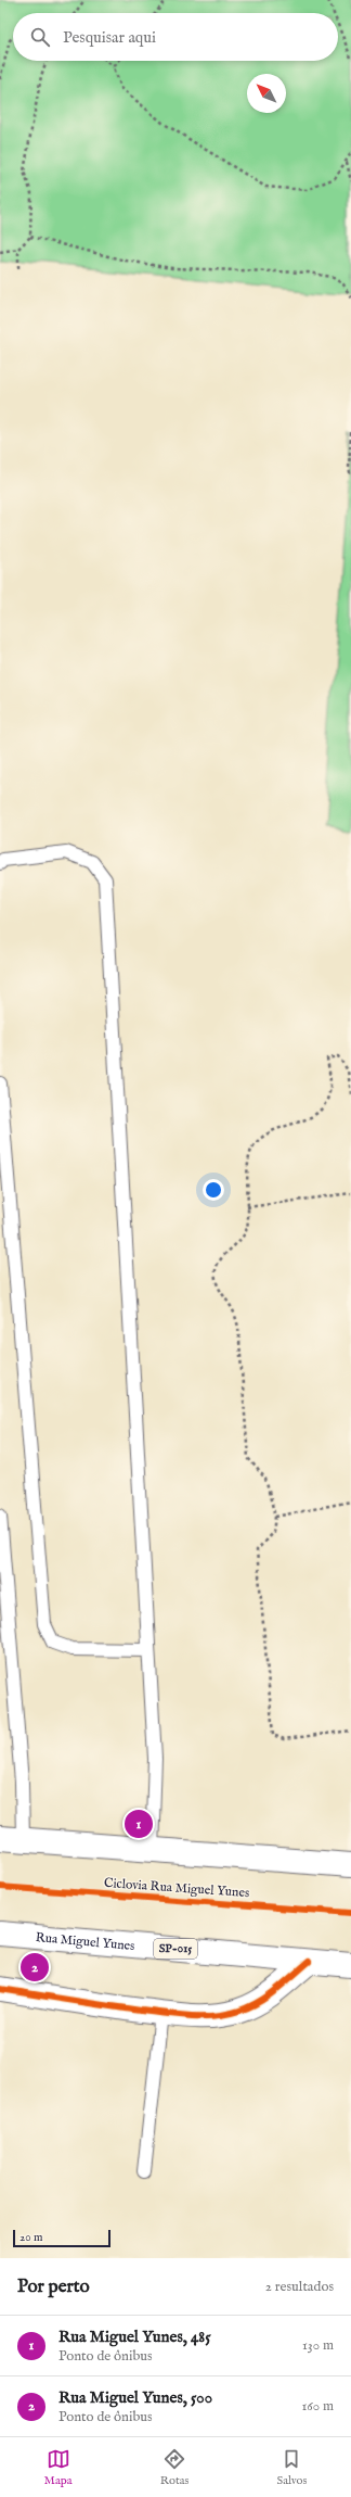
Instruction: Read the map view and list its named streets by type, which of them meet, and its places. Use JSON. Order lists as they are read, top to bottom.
{
  "streets": {
    "main road": ["Rua Miguel Yunes", "SP-015"],
    "cycle path": ["Ciclovia Rua Miguel Yunes"]
  },
  "scale_bar": "20 m",
  "north": "top left",
  "page": {
    "search": "Pesquisar aqui",
    "pins": ["1", "2"],
    "scale": "20 m",
    "heading": ["Por perto", "2 resultados"],
    "list": [
      {
        "mark": "1",
        "name": "Rua Miguel Yunes, 485",
        "note": "Ponto de ônibus",
        "value": "130 m"
      },
      {
        "mark": "2",
        "name": "Rua Miguel Yunes, 500",
        "note": "Ponto de ônibus",
        "value": "160 m"
      }
    ],
    "nav": ["Mapa", "Rotas", "Salvos"]
  }
}
